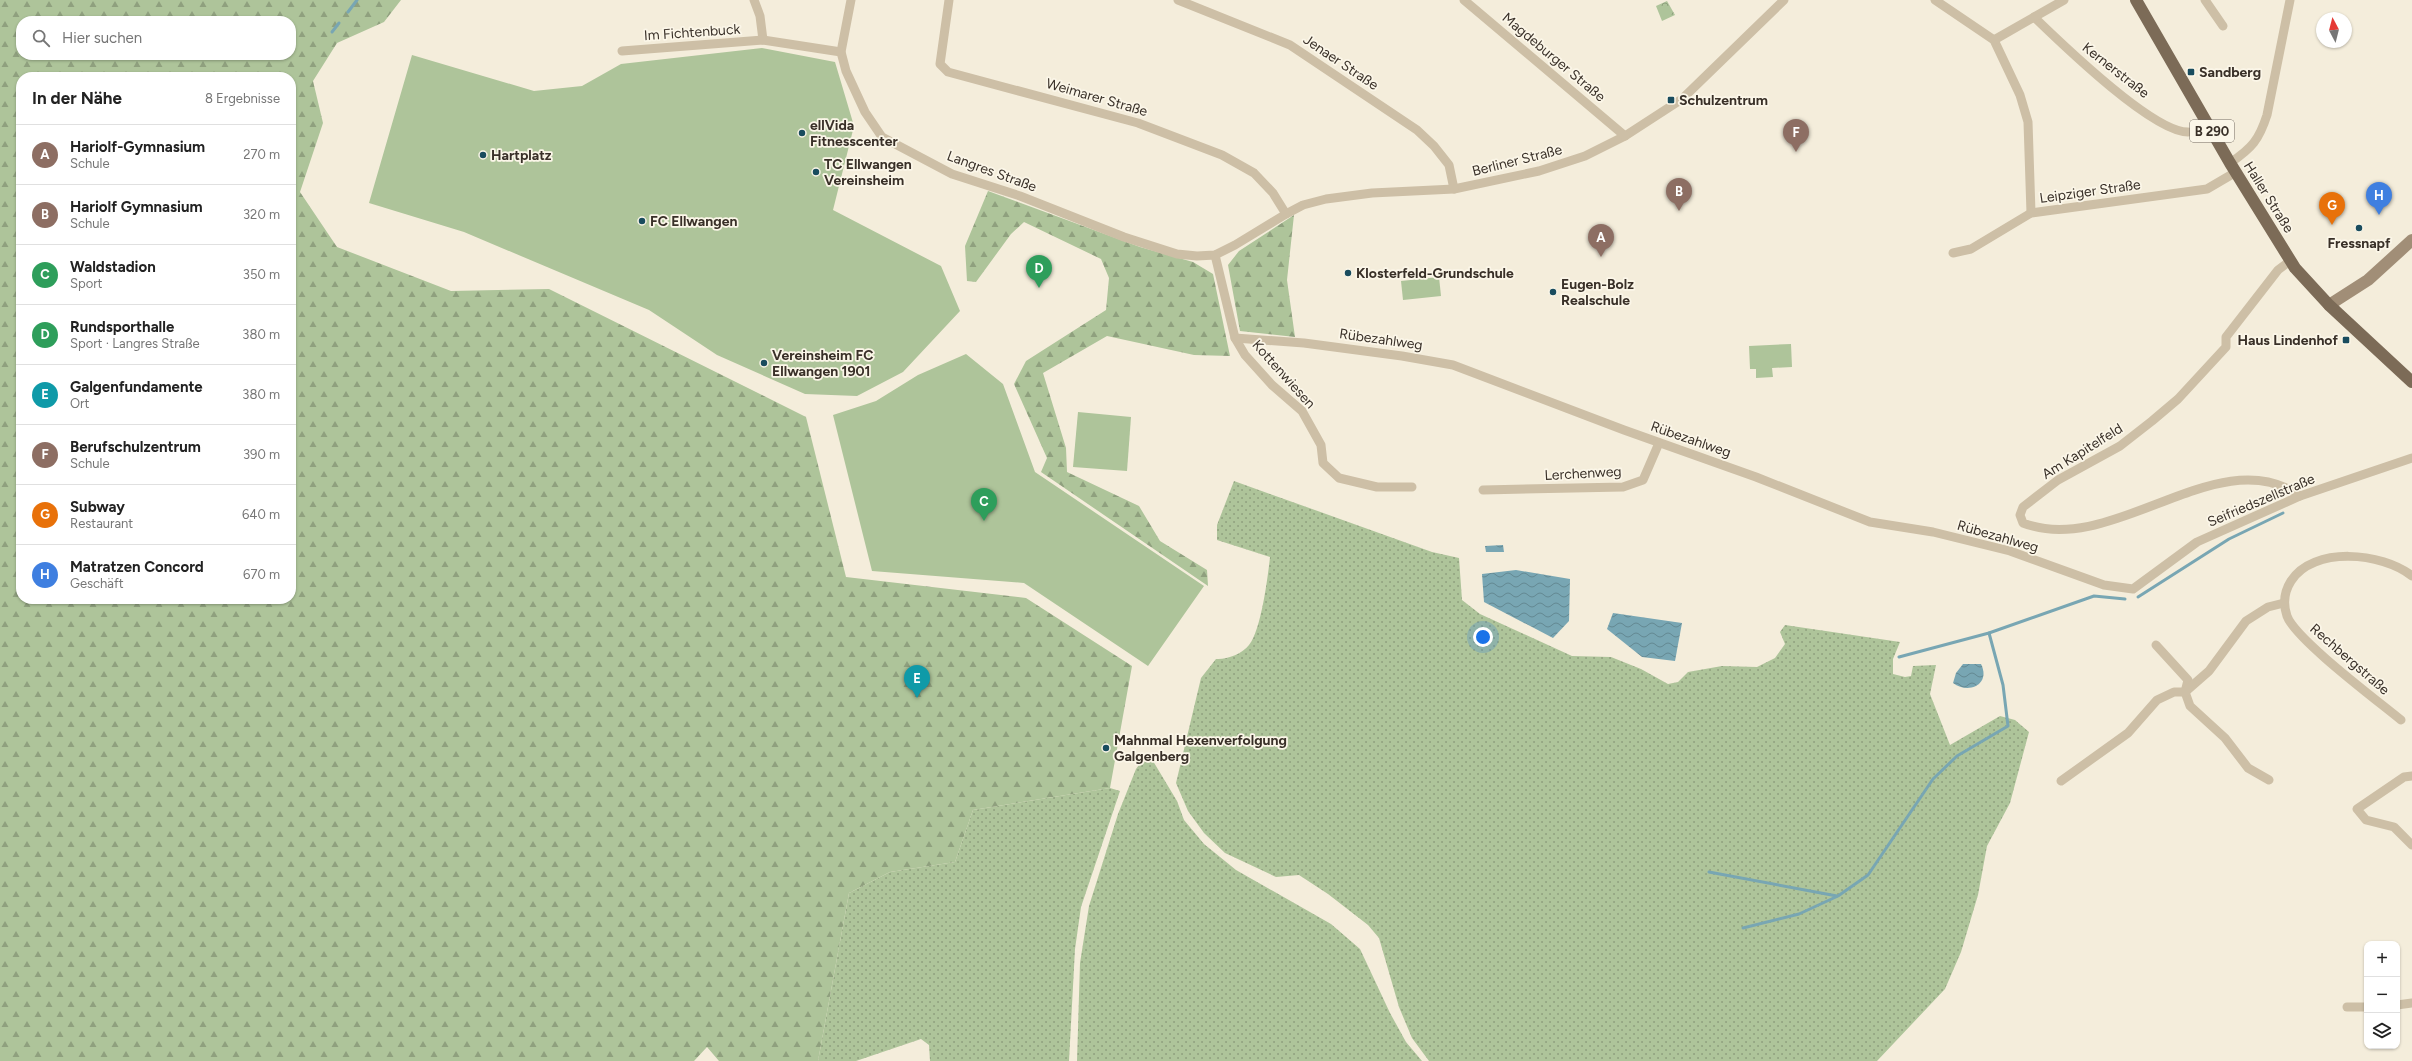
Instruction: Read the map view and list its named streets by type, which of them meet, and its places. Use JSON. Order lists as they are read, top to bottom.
{
  "streets": {
    "main road": ["B 290", "Haller Straße"],
    "street": [
      "Im Fichtenbuck",
      "Magdeburger Straße",
      "Jenaer Straße",
      "Kernerstraße",
      "Weimarer Straße",
      "Berliner Straße",
      "Langres Straße",
      "Leipziger Straße",
      "Rübezahlweg",
      "Kottenwiesen",
      "Am Kapitelfeld",
      "Lerchenweg",
      "Seifriedszellstraße",
      "Rechbergstraße"
    ]
  },
  "crossings": [
    ["Im Fichtenbuck", "Langres Straße"],
    ["Magdeburger Straße", "Berliner Straße"],
    ["Jenaer Straße", "Berliner Straße"],
    ["Weimarer Straße", "Berliner Straße"],
    ["Berliner Straße", "Langres Straße"],
    ["Berliner Straße", "Kottenwiesen"],
    ["Langres Straße", "Kottenwiesen"],
    ["Leipziger Straße", "Haller Straße"],
    ["Haller Straße", "Am Kapitelfeld"],
    ["Rübezahlweg", "Kottenwiesen"],
    ["Rübezahlweg", "Lerchenweg"],
    ["Rübezahlweg", "Seifriedszellstraße"],
    ["Am Kapitelfeld", "Seifriedszellstraße"]
  ],
  "places": {
    "transit": ["Sandberg", "Schulzentrum", "Haus Lindenhof"],
    "other": [
      "ellVida Fitnesscenter",
      "Hartplatz",
      "TC Ellwangen Vereinsheim",
      "FC Ellwangen",
      "Fressnapf",
      "Klosterfeld-Grundschule",
      "Eugen-Bolz Realschule",
      "Vereinsheim FC Ellwangen 1901",
      "Mahnmal Hexenverfolgung Galgenberg"
    ]
  },
  "north": "top",
  "page": {
    "search": "Hier suchen",
    "heading": ["In der Nähe", "8 Ergebnisse"],
    "pins": [
      "F",
      "B",
      "H",
      "G",
      "A",
      "D",
      "C",
      "E"
    ],
    "list": [
      {
        "mark": "A",
        "name": "Hariolf-Gymnasium",
        "note": "Schule",
        "value": "270 m"
      },
      {
        "mark": "B",
        "name": "Hariolf Gymnasium",
        "note": "Schule",
        "value": "320 m"
      },
      {
        "mark": "C",
        "name": "Waldstadion",
        "note": "Sport",
        "value": "350 m"
      },
      {
        "mark": "D",
        "name": "Rundsporthalle",
        "note": "Sport · Langres Straße",
        "value": "380 m"
      },
      {
        "mark": "E",
        "name": "Galgenfundamente",
        "note": "Ort",
        "value": "380 m"
      },
      {
        "mark": "F",
        "name": "Berufschulzentrum",
        "note": "Schule",
        "value": "390 m"
      },
      {
        "mark": "G",
        "name": "Subway",
        "note": "Restaurant",
        "value": "640 m"
      },
      {
        "mark": "H",
        "name": "Matratzen Concord",
        "note": "Geschäft",
        "value": "670 m"
      }
    ],
    "map_buttons": ["+", "−"]
  }
}
